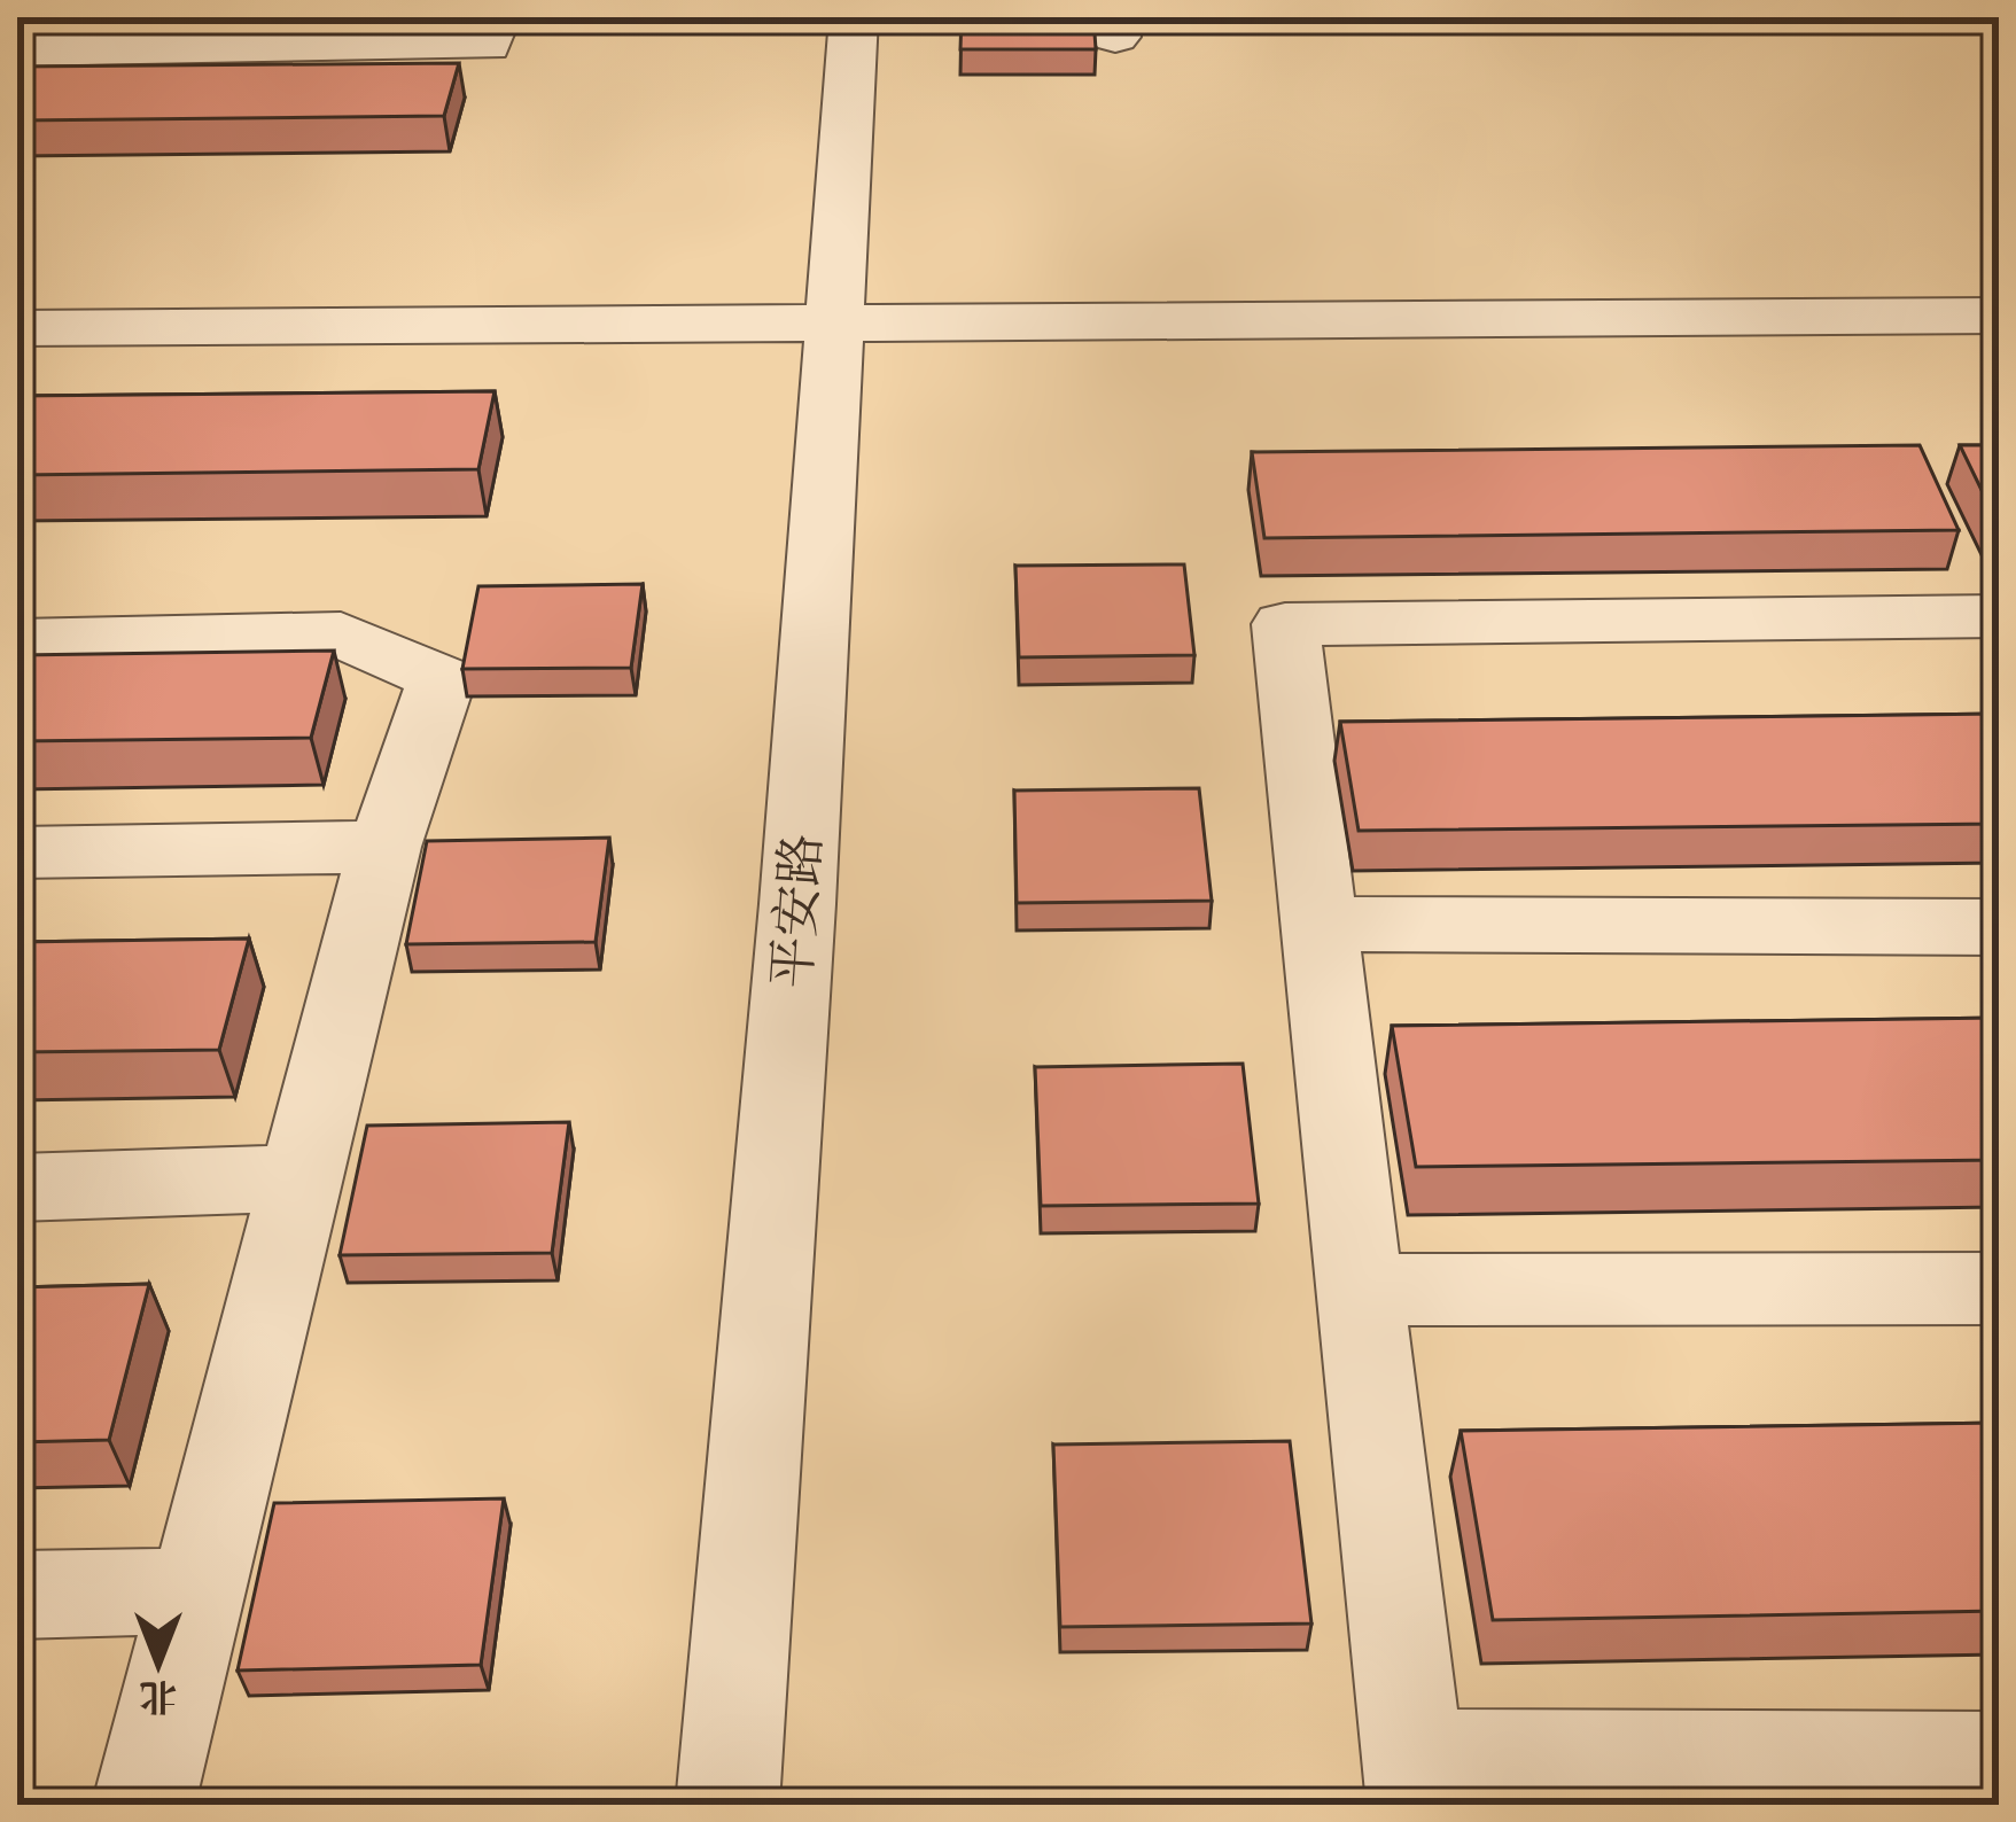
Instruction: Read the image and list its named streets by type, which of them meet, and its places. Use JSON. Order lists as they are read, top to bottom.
{
  "streets": {
    "street": ["平安路"]
  },
  "north": "bottom"
}
